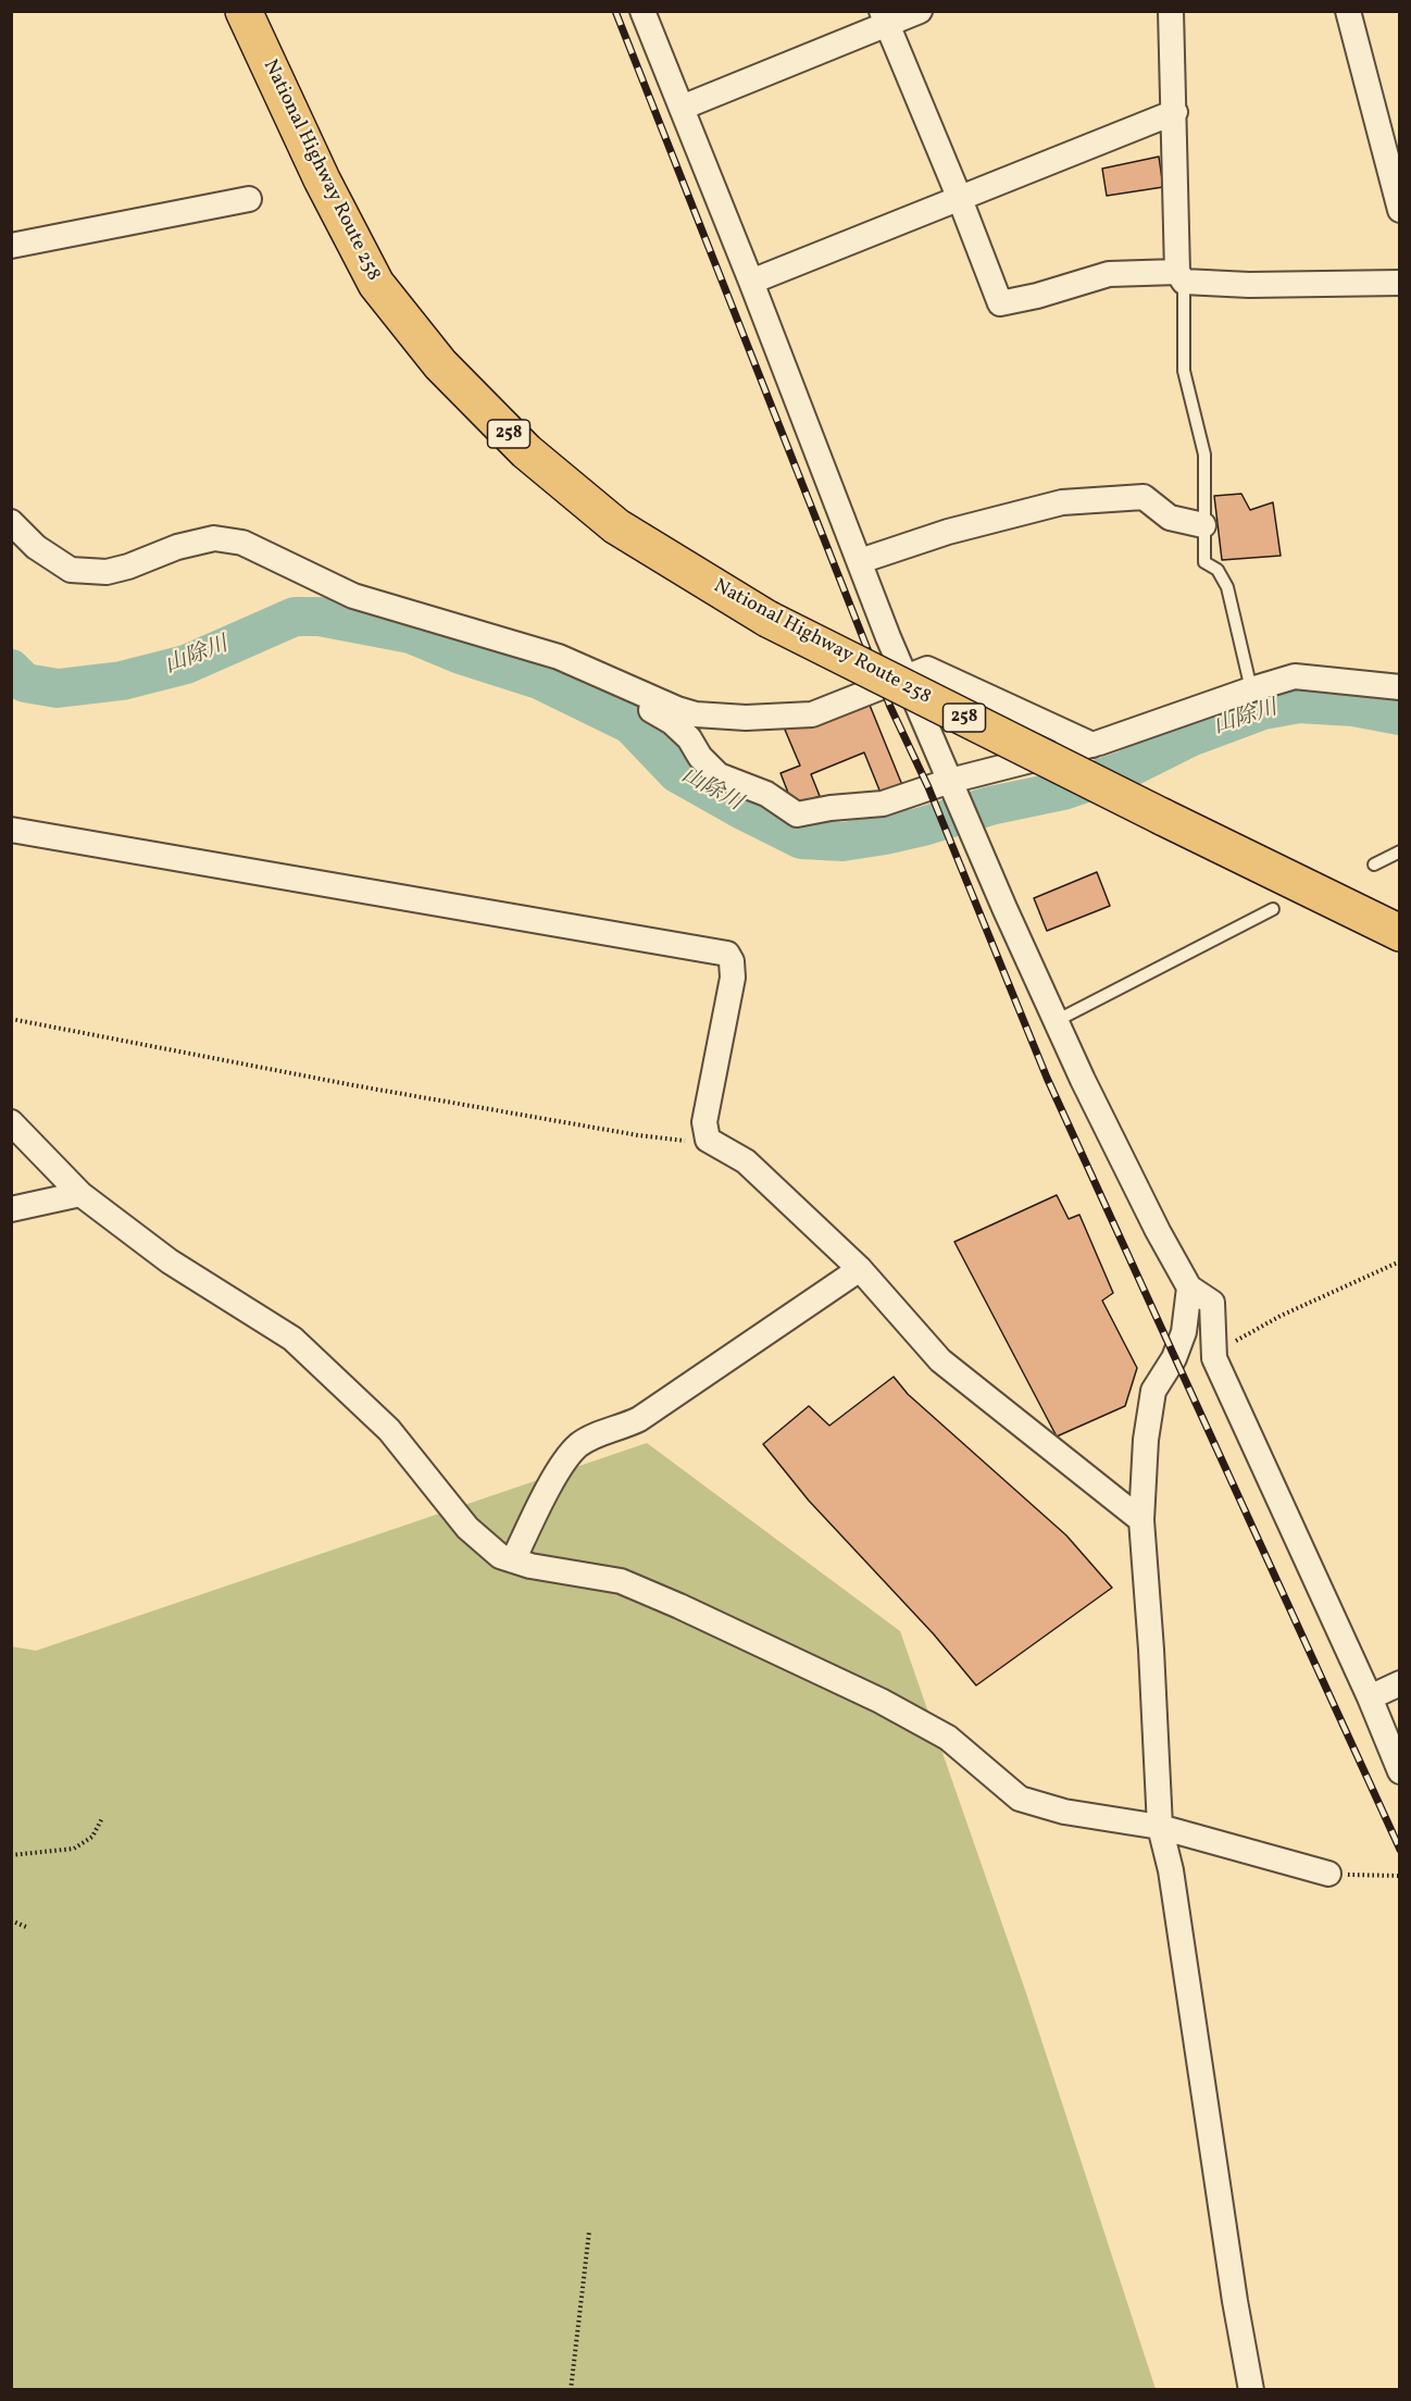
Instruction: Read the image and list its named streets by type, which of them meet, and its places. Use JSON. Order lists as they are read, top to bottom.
{
  "streets": {
    "highway": ["National Highway Route 258", "258"]
  },
  "water": ["山除川"]
}
